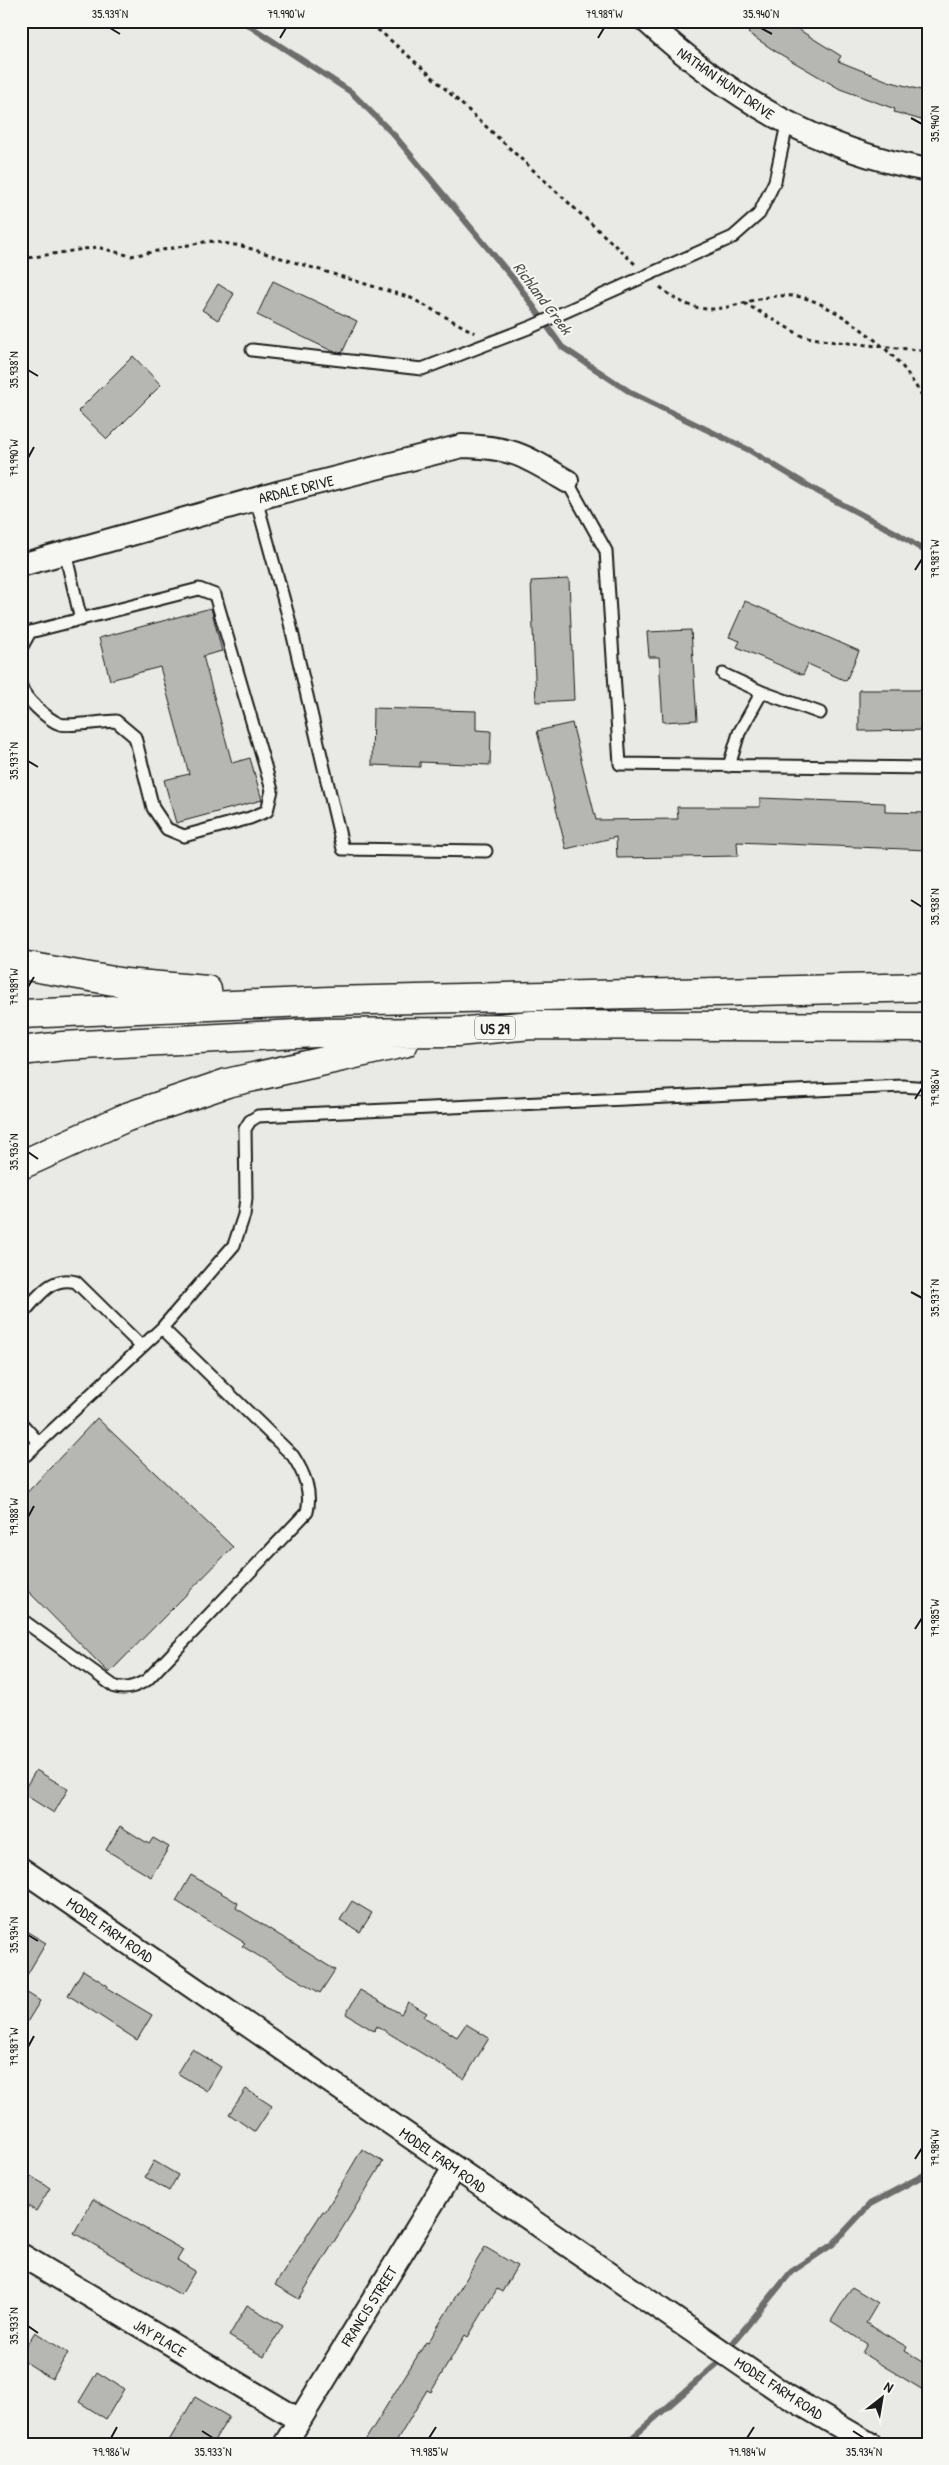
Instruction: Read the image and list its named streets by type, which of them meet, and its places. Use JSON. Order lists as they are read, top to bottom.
{
  "streets": {
    "highway": ["US 29"],
    "street": [
      "NATHAN HUNT DRIVE",
      "ARDALE DRIVE",
      "MODEL FARM ROAD",
      "FRANCIS STREET",
      "JAY PLACE"
    ]
  },
  "crossings": [
    ["MODEL FARM ROAD", "FRANCIS STREET"],
    ["FRANCIS STREET", "JAY PLACE"]
  ],
  "water": ["Richland Creek"],
  "north": "top right",
  "coordinates": [
    "35.939°N",
    "79.990°W",
    "79.989°W",
    "35.940°N",
    "35.938°N",
    "79.987°W",
    "35.937°N",
    "79.986°W",
    "35.936°N",
    "79.988°W",
    "79.985°W",
    "35.934°N",
    "79.984°W",
    "35.933°N"
  ]
}
